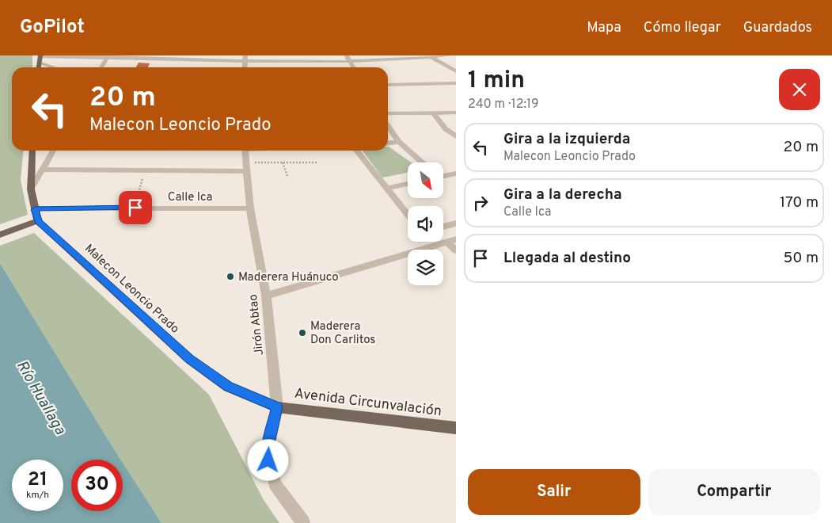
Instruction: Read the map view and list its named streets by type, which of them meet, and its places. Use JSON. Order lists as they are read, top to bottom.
{
  "streets": {
    "main road": ["Malecon Leoncio Prado", "Avenida Circunvalación"],
    "street": ["Calle Ica", "Jirón Abtao"]
  },
  "crossings": [
    ["Calle Ica", "Jirón Abtao"],
    ["Malecon Leoncio Prado", "Jirón Abtao"],
    ["Malecon Leoncio Prado", "Avenida Circunvalación"],
    ["Jirón Abtao", "Avenida Circunvalación"]
  ],
  "water": ["Río Huallaga"],
  "places": ["Maderera Huánuco", "Maderera Don Carlitos"],
  "north": "bottom right",
  "page": {
    "header": "GoPilot",
    "nav": ["Mapa", "Cómo llegar", "Guardados"],
    "heading": ["1 min", "240 m · 12:19"],
    "turn": ["20 m", "Malecon Leoncio Prado"],
    "list": [
      {
        "name": "Gira a la izquierda",
        "note": "Malecon Leoncio Prado",
        "value": "20 m"
      },
      {
        "name": "Gira a la derecha",
        "note": "Calle Ica",
        "value": "170 m"
      },
      {
        "name": "Llegada al destino",
        "value": "50 m"
      }
    ],
    "speed": "21 km/h",
    "limit": "30",
    "buttons": ["Salir", "Compartir"]
  }
}
